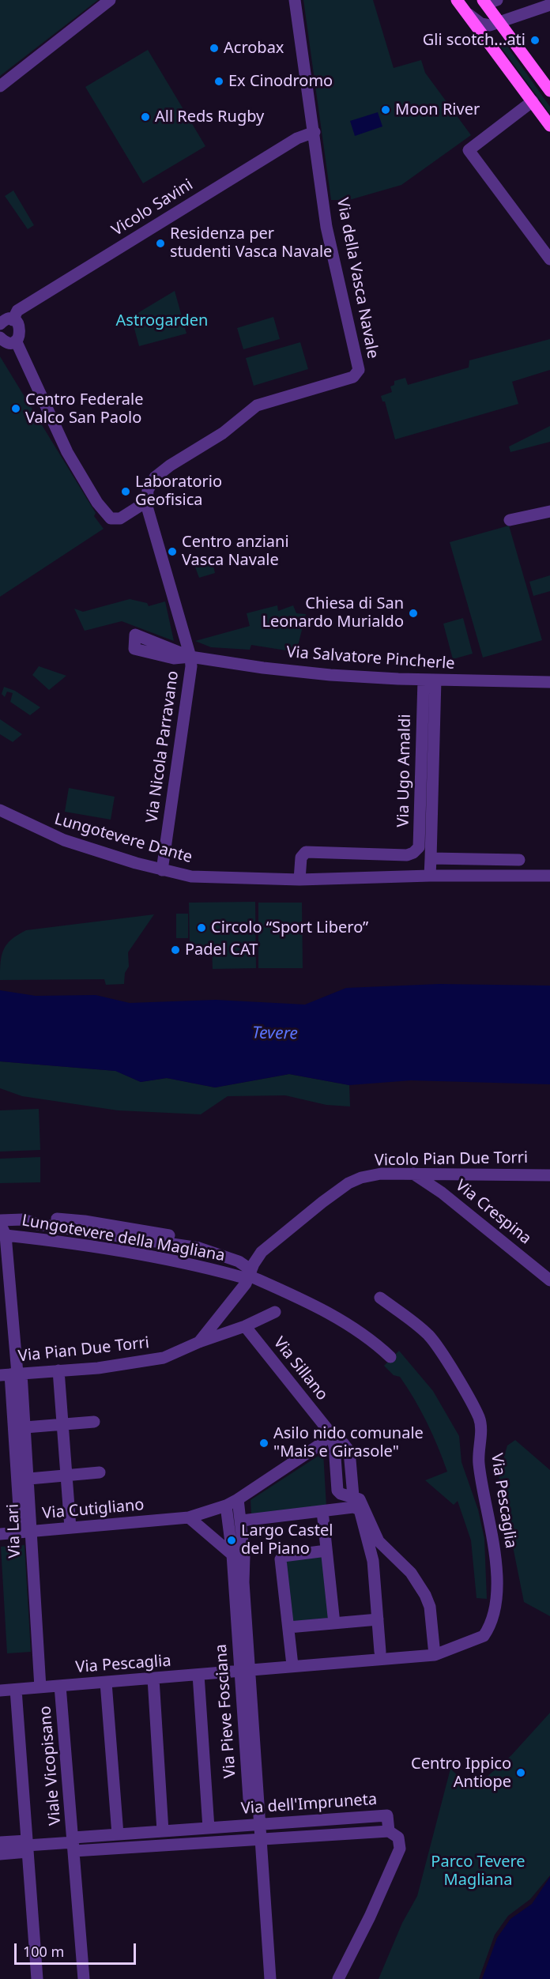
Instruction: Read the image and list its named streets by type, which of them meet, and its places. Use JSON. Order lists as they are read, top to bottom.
{
  "streets": {
    "street": [
      "Vicolo Savini",
      "Via della Vasca Navale",
      "Via Salvatore Pincherle",
      "Via Nicola Parravano",
      "Via Ugo Amaldi",
      "Lungotevere Dante",
      "Vicolo Pian Due Torri",
      "Via Crespina",
      "Lungotevere della Magliana",
      "Via Pian Due Torri",
      "Via Sillano",
      "Via Pescaglia",
      "Via Cutigliano",
      "Via Lari",
      "Via Pieve Fosciana",
      "Viale Vicopisano",
      "Via dell'Impruneta"
    ]
  },
  "crossings": [
    ["Vicolo Savini", "Via della Vasca Navale"],
    ["Via Salvatore Pincherle", "Via Nicola Parravano"],
    ["Via Salvatore Pincherle", "Via Ugo Amaldi"],
    ["Via Nicola Parravano", "Lungotevere Dante"],
    ["Via Ugo Amaldi", "Lungotevere Dante"],
    ["Vicolo Pian Due Torri", "Via Crespina"],
    ["Vicolo Pian Due Torri", "Lungotevere della Magliana"],
    ["Vicolo Pian Due Torri", "Via Pian Due Torri"],
    ["Via Pian Due Torri", "Via Sillano"],
    ["Via Pian Due Torri", "Via Lari"],
    ["Via Sillano", "Via Pescaglia"],
    ["Via Pescaglia", "Via Lari"],
    ["Via Pescaglia", "Via Pieve Fosciana"],
    ["Via Pescaglia", "Viale Vicopisano"],
    ["Via Cutigliano", "Via Lari"],
    ["Via Pieve Fosciana", "Via dell'Impruneta"],
    ["Viale Vicopisano", "Via dell'Impruneta"]
  ],
  "water": ["Tevere"],
  "parks": ["Astrogarden", "Parco Tevere Magliana"],
  "places": [
    "Gli scotch...ati",
    "Acrobax",
    "Ex Cinodromo",
    "Moon River",
    "All Reds Rugby",
    "Residenza per studenti Vasca Navale",
    "Centro Federale Valco San Paolo",
    "Laboratorio Geofisica",
    "Centro anziani Vasca Navale",
    "Chiesa di San Leonardo Murialdo",
    "Circolo “Sport Libero”",
    "Padel CAT",
    "Asilo nido comunale \"Mais e Girasole\"",
    "Largo Castel del Piano",
    "Centro Ippico Antiope"
  ],
  "scale_bar": "100 m"
}
